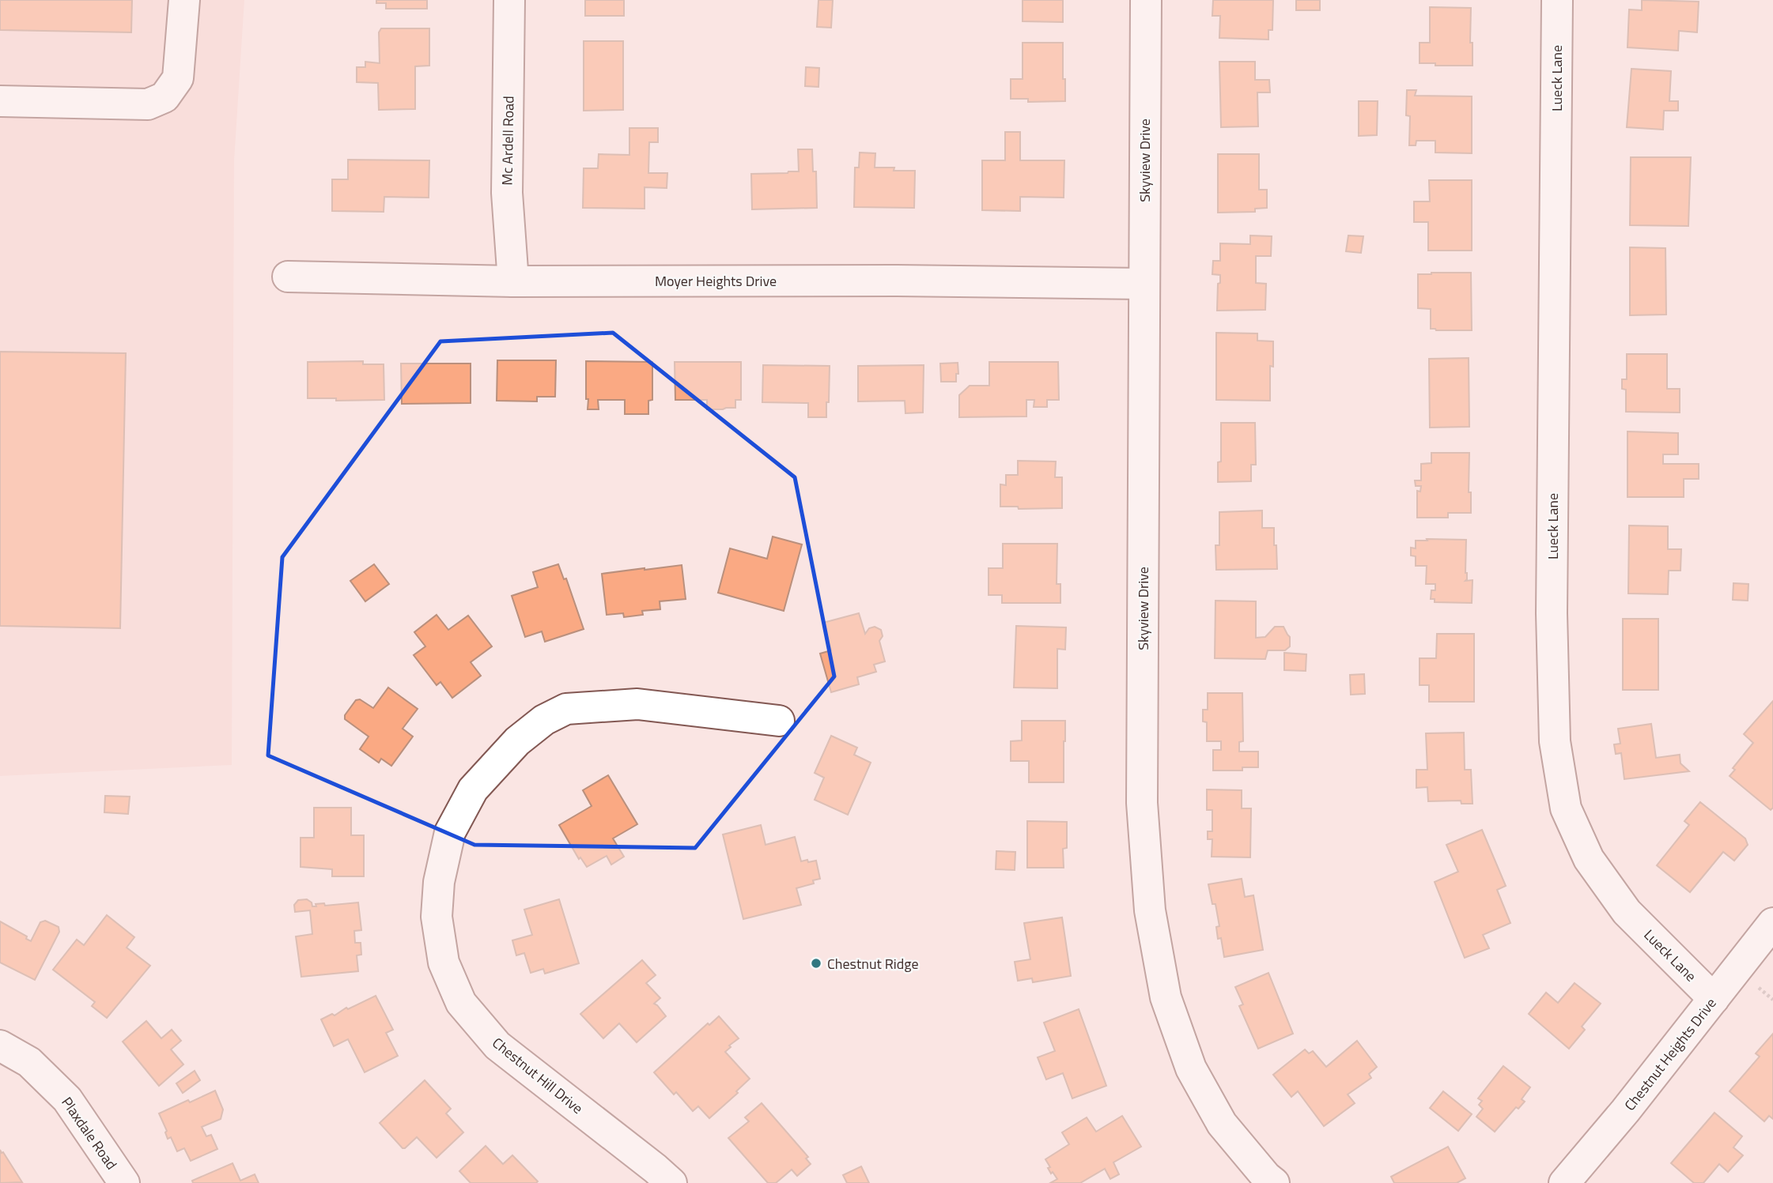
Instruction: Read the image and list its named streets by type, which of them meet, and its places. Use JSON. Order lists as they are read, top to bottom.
{
  "streets": {
    "street": [
      "Lueck Lane",
      "Mc Ardell Road",
      "Skyview Drive",
      "Moyer Heights Drive",
      "Chestnut Heights Drive",
      "Chestnut Hill Drive",
      "Plaxdale Road"
    ]
  },
  "crossings": [
    ["Lueck Lane", "Chestnut Heights Drive"],
    ["Mc Ardell Road", "Moyer Heights Drive"],
    ["Skyview Drive", "Moyer Heights Drive"]
  ],
  "places": ["Chestnut Ridge"]
}
